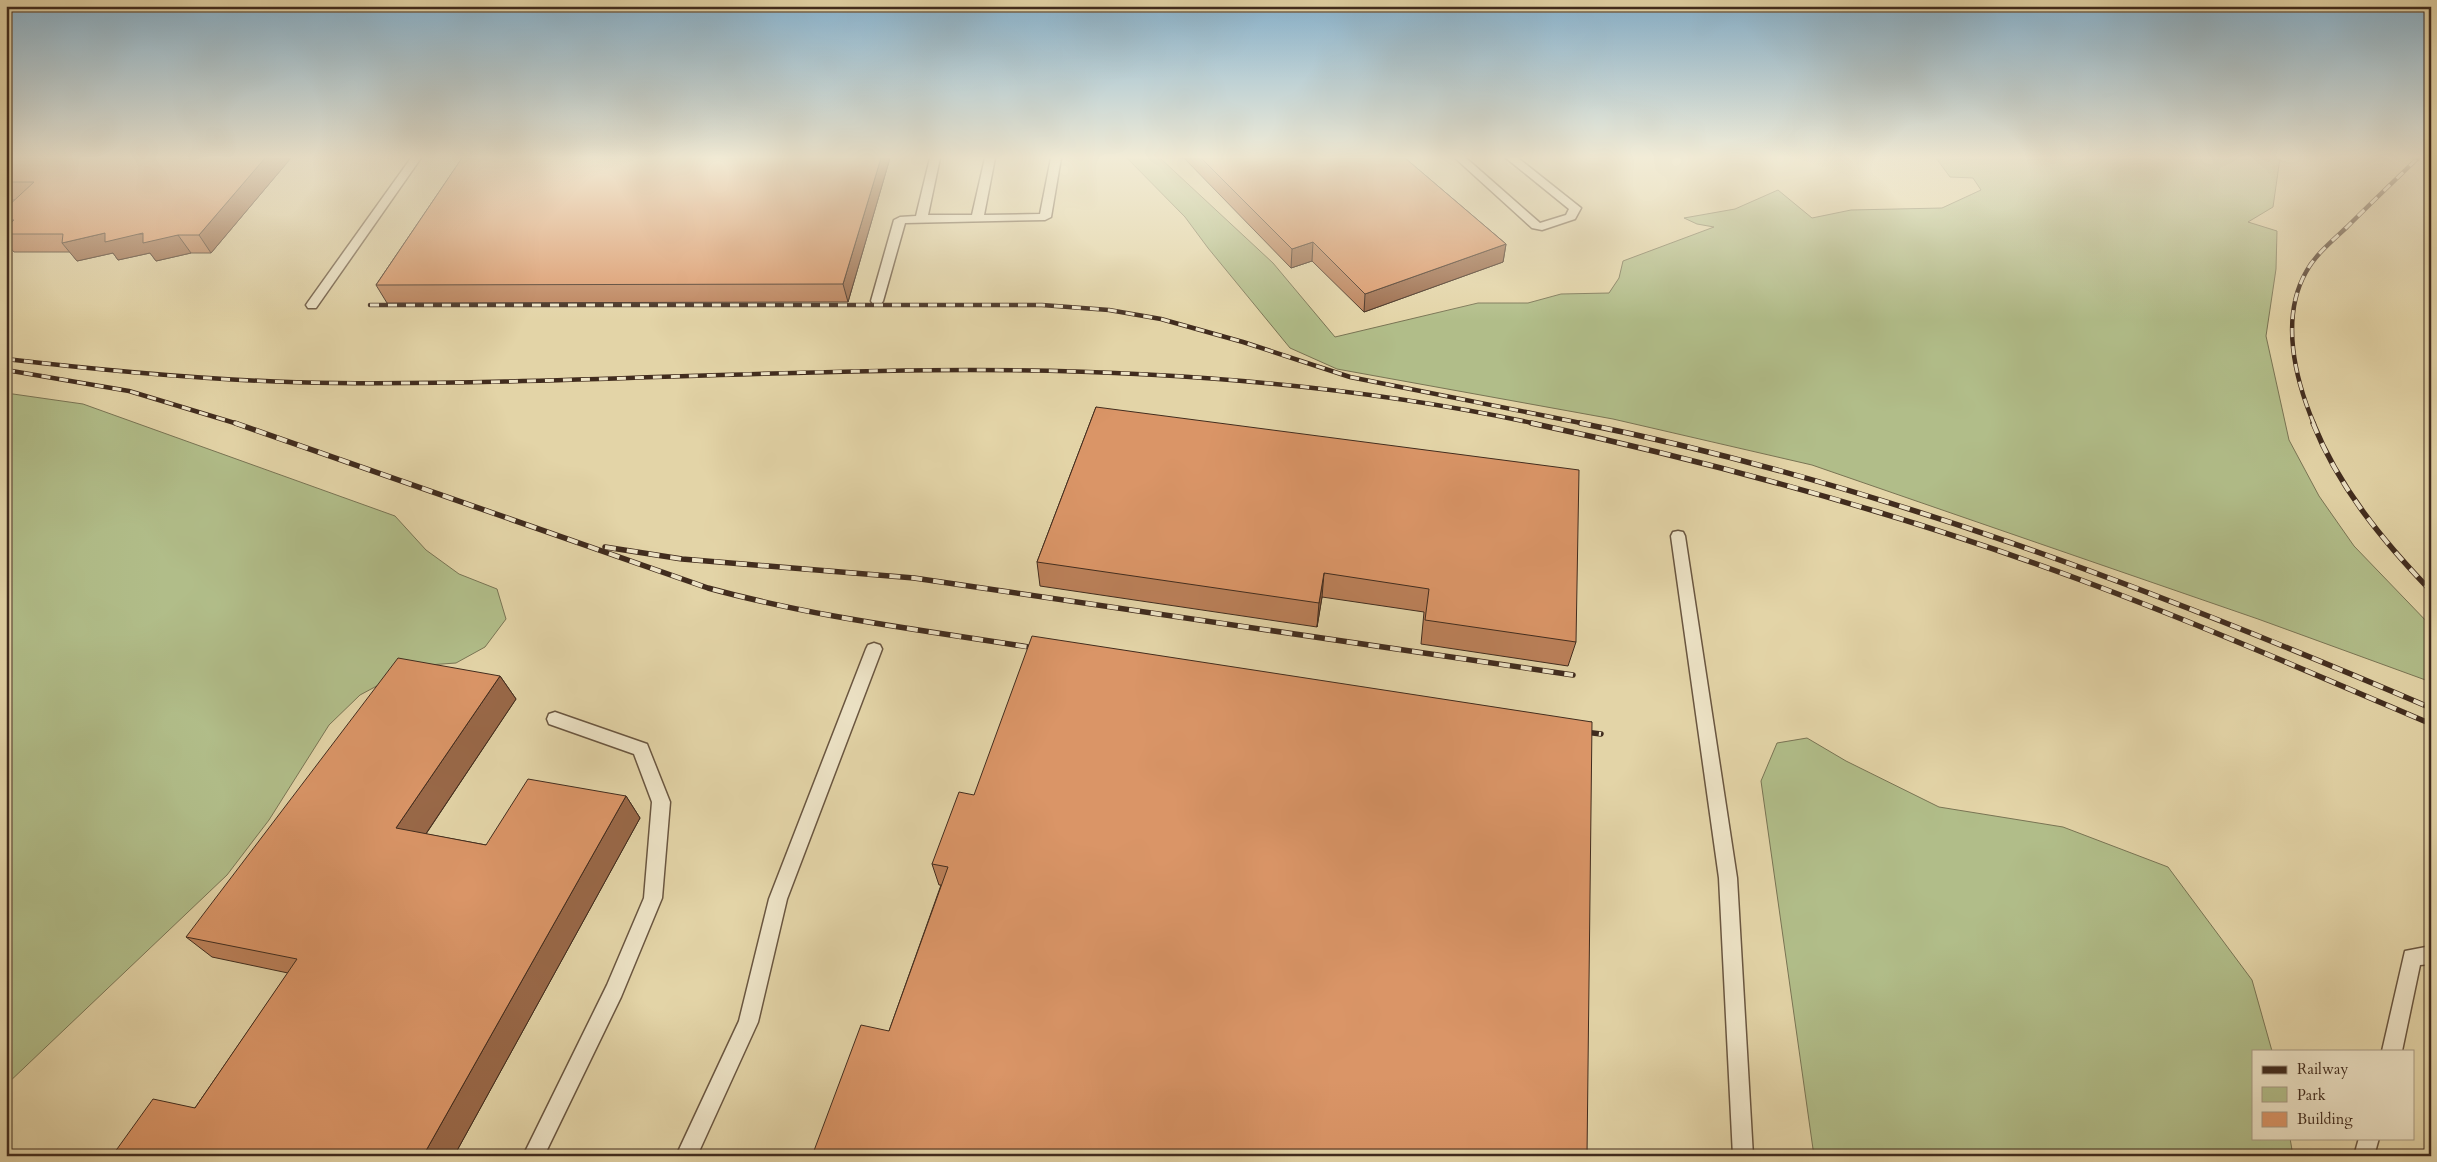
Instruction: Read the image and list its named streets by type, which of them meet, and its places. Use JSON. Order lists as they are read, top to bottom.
{
  "legend": ["Railway", "Park", "Building"]
}
